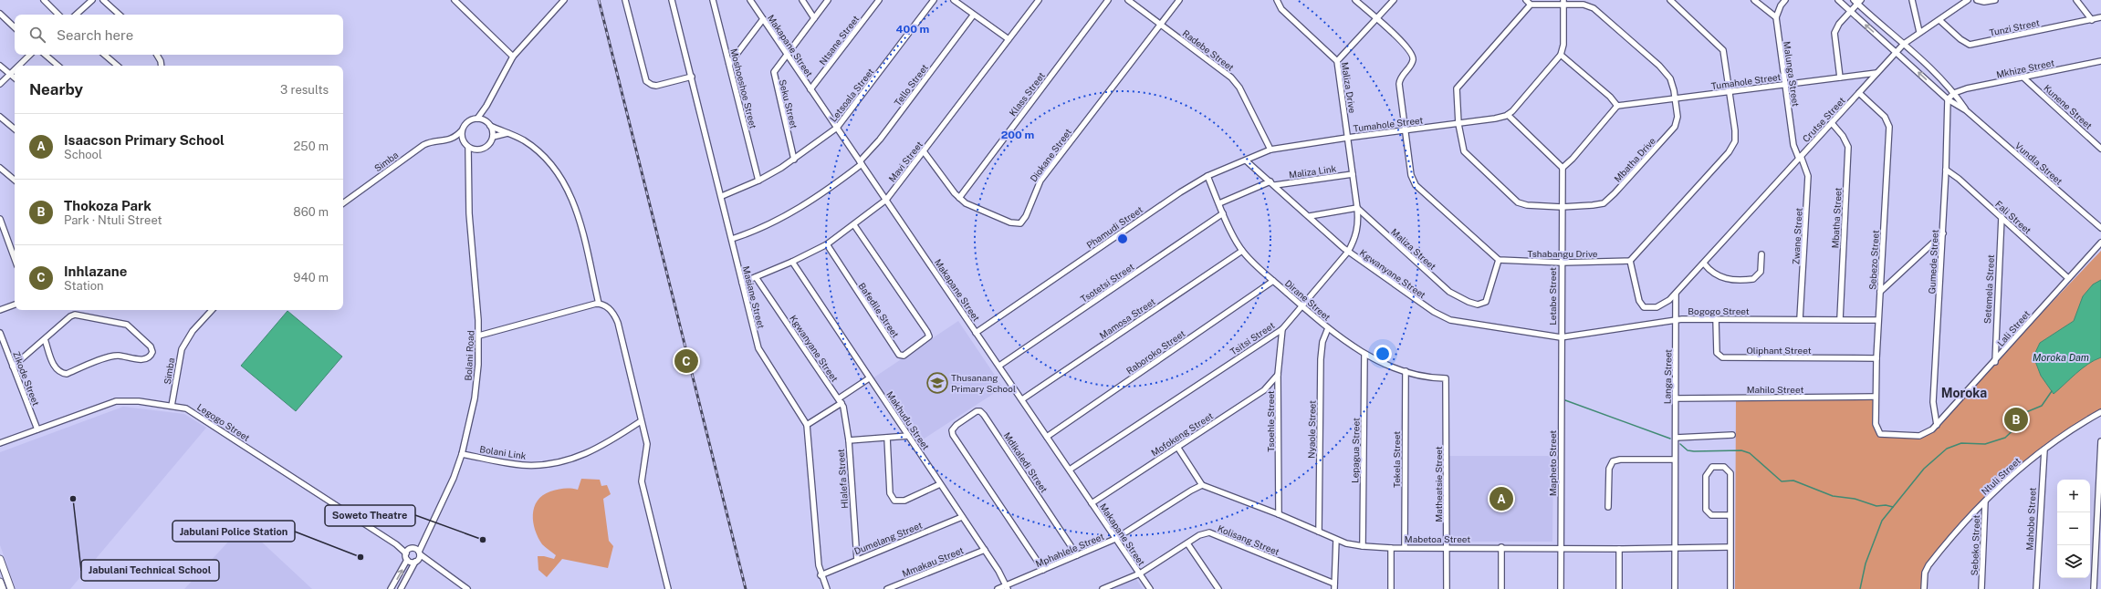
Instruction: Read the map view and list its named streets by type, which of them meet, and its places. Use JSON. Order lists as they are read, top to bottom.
{
  "streets": {
    "street": [
      "Tunzi Street",
      "Ntsane Street",
      "Makapane Street",
      "Radebe Street",
      "Mkhize Street",
      "Malunga Street",
      "Tumahole Street",
      "Tello Street",
      "Maliza Drive",
      "Moshoeshoe Street",
      "Klass Street",
      "Letsoala Street",
      "Seku Street",
      "Kunene Street",
      "Crutse Street",
      "Diokane Street",
      "Mbatha Drive",
      "Simba",
      "Mavi Street",
      "Vundla Street",
      "Maliza Link",
      "Fali Street",
      "Mbatha Street",
      "Phamudi Street",
      "Zwane Street",
      "Maliza Street",
      "Tshabangu Drive",
      "Sebezo Street",
      "Gumede Street",
      "Kgwanyane Street",
      "Tsotetsi Street",
      "Setemela Street",
      "Letabe Street",
      "Masiane Street",
      "Dirane Street",
      "Bafedile Street",
      "Bogogo Street",
      "Mamosa Street",
      "Lali Street",
      "Tsitsi Street",
      "Oliphant Street",
      "Raboroko Street",
      "Bolani Road",
      "Langa Street",
      "Zikode Street",
      "Mahilo Street",
      "Makhudu Street",
      "Tsoehle Street",
      "Legogo Street",
      "Nyaole Street",
      "Mofokeng Street",
      "Lepagua Street",
      "Bolani Link",
      "Tekela Street",
      "Mdikaledi Street",
      "Mapheto Street",
      "Ntuli Street",
      "Hlalefa Street",
      "Matheatsie Street",
      "Mahobe Street",
      "Dumelang Street",
      "Mabetoa Street",
      "Kolisang Street",
      "Sebeko Street",
      "Mphahlele Street",
      "Mmakau Street"
    ]
  },
  "crossings": [
    ["Tunzi Street", "Crutse Street"],
    ["Ntsane Street", "Makapane Street"],
    ["Makapane Street", "Tello Street"],
    ["Makapane Street", "Letsoala Street"],
    ["Makapane Street", "Seku Street"],
    ["Makapane Street", "Mavi Street"],
    ["Makapane Street", "Phamudi Street"],
    ["Makapane Street", "Tsotetsi Street"],
    ["Makapane Street", "Mamosa Street"],
    ["Makapane Street", "Tsitsi Street"],
    ["Makapane Street", "Raboroko Street"],
    ["Makapane Street", "Mofokeng Street"],
    ["Makapane Street", "Kolisang Street"],
    ["Makapane Street", "Mphahlele Street"],
    ["Radebe Street", "Tumahole Street"],
    ["Radebe Street", "Diokane Street"],
    ["Radebe Street", "Phamudi Street"],
    ["Mkhize Street", "Kunene Street"],
    ["Mkhize Street", "Vundla Street"],
    ["Malunga Street", "Tumahole Street"],
    ["Malunga Street", "Crutse Street"],
    ["Malunga Street", "Zwane Street"],
    ["Tumahole Street", "Maliza Drive"],
    ["Tumahole Street", "Crutse Street"],
    ["Tumahole Street", "Mbatha Drive"],
    ["Tumahole Street", "Phamudi Street"],
    ["Tello Street", "Masiane Street"],
    ["Moshoeshoe Street", "Letsoala Street"],
    ["Klass Street", "Diokane Street"],
    ["Letsoala Street", "Seku Street"],
    ["Letsoala Street", "Masiane Street"],
    ["Crutse Street", "Vundla Street"],
    ["Crutse Street", "Mbatha Street"],
    ["Crutse Street", "Zwane Street"],
    ["Crutse Street", "Tshabangu Drive"],
    ["Crutse Street", "Sebezo Street"],
    ["Crutse Street", "Langa Street"],
    ["Diokane Street", "Mavi Street"],
    ["Mbatha Drive", "Letabe Street"],
    ["Simba", "Legogo Street"],
    ["Mavi Street", "Kgwanyane Street"],
    ["Mavi Street", "Masiane Street"],
    ["Mavi Street", "Bafedile Street"],
    ["Mavi Street", "Makhudu Street"],
    ["Vundla Street", "Gumede Street"],
    ["Maliza Link", "Kgwanyane Street"],
    ["Maliza Link", "Dirane Street"],
    ["Fali Street", "Gumede Street"],
    ["Fali Street", "Setemela Street"],
    ["Fali Street", "Lali Street"],
    ["Mbatha Street", "Bogogo Street"],
    ["Phamudi Street", "Kgwanyane Street"],
    ["Phamudi Street", "Dirane Street"],
    ["Zwane Street", "Bogogo Street"],
    ["Maliza Street", "Tshabangu Drive"],
    ["Maliza Street", "Tsitsi Street"],
    ["Tshabangu Drive", "Letabe Street"],
    ["Sebezo Street", "Bogogo Street"],
    ["Sebezo Street", "Lali Street"],
    ["Sebezo Street", "Oliphant Street"],
    ["Sebezo Street", "Mahilo Street"],
    ["Gumede Street", "Lali Street"],
    ["Kgwanyane Street", "Letabe Street"],
    ["Kgwanyane Street", "Bogogo Street"],
    ["Kgwanyane Street", "Tsitsi Street"],
    ["Kgwanyane Street", "Mapheto Street"],
    ["Kgwanyane Street", "Hlalefa Street"],
    ["Tsotetsi Street", "Dirane Street"],
    ["Setemela Street", "Lali Street"],
    ["Letabe Street", "Bogogo Street"],
    ["Letabe Street", "Mapheto Street"],
    ["Masiane Street", "Dumelang Street"],
    ["Dirane Street", "Mamosa Street"],
    ["Dirane Street", "Tsitsi Street"],
    ["Dirane Street", "Raboroko Street"],
    ["Dirane Street", "Nyaole Street"],
    ["Dirane Street", "Lepagua Street"],
    ["Dirane Street", "Tekela Street"],
    ["Dirane Street", "Matheatsie Street"],
    ["Bogogo Street", "Oliphant Street"],
    ["Bogogo Street", "Langa Street"],
    ["Bogogo Street", "Mapheto Street"],
    ["Tsitsi Street", "Tsoehle Street"],
    ["Bolani Road", "Legogo Street"],
    ["Bolani Road", "Bolani Link"],
    ["Langa Street", "Mahilo Street"],
    ["Langa Street", "Mabetoa Street"],
    ["Zikode Street", "Legogo Street"],
    ["Makhudu Street", "Dumelang Street"],
    ["Makhudu Street", "Mphahlele Street"],
    ["Makhudu Street", "Mmakau Street"],
    ["Tsoehle Street", "Mofokeng Street"],
    ["Tsoehle Street", "Mabetoa Street"],
    ["Nyaole Street", "Mabetoa Street"],
    ["Lepagua Street", "Mabetoa Street"],
    ["Tekela Street", "Mabetoa Street"],
    ["Mdikaledi Street", "Mphahlele Street"],
    ["Mapheto Street", "Mabetoa Street"],
    ["Ntuli Street", "Mahobe Street"],
    ["Ntuli Street", "Sebeko Street"],
    ["Hlalefa Street", "Dumelang Street"],
    ["Matheatsie Street", "Mabetoa Street"],
    ["Mabetoa Street", "Mphahlele Street"]
  ],
  "districts": ["Moroka"],
  "water": ["Moroka Dam"],
  "places": {
    "school or university": ["Thusanang Primary School"],
    "other": ["Jabulani Technical School", "Soweto Theatre", "Jabulani Police Station"]
  },
  "page": {
    "search": "Search here",
    "heading": ["Nearby", "3 results"],
    "list": [
      {
        "mark": "A",
        "name": "Isaacson Primary School",
        "note": "School",
        "value": "250 m"
      },
      {
        "mark": "B",
        "name": "Thokoza Park",
        "note": "Park · Ntuli Street",
        "value": "860 m"
      },
      {
        "mark": "C",
        "name": "Inhlazane",
        "note": "Station",
        "value": "940 m"
      }
    ],
    "pins": ["C", "B", "A"],
    "map_buttons": ["+", "−"]
  },
  "rings": ["400 m", "200 m"]
}
